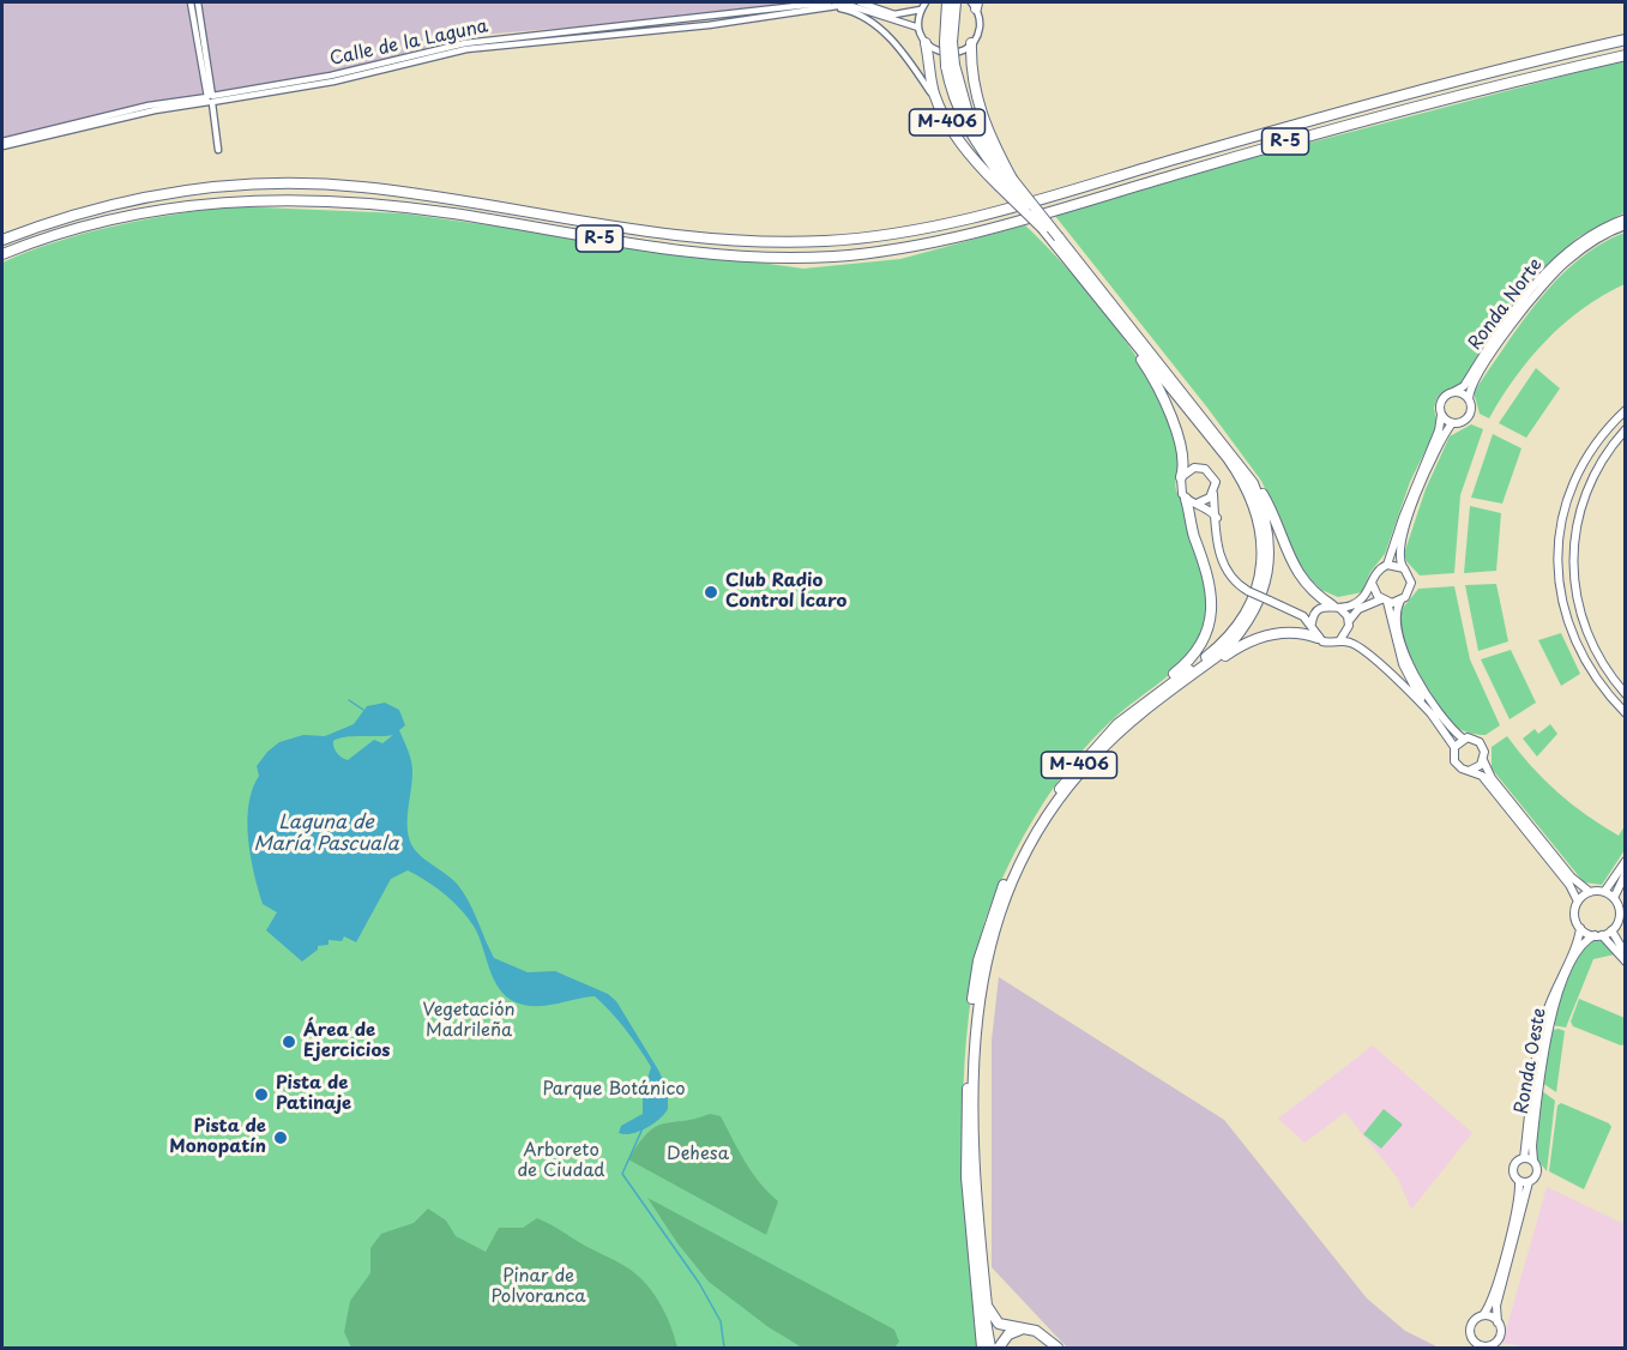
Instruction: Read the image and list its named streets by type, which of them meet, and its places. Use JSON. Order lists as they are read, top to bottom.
{
  "streets": {
    "highway": ["M-406", "R-5"],
    "main road": ["Ronda Norte", "Ronda Oeste"],
    "street": ["Calle de la Laguna"]
  },
  "water": ["Laguna de María Pascuala"],
  "parks": [
    "Vegetación Madrileña",
    "Parque Botánico",
    "Arboreto de Ciudad",
    "Dehesa",
    "Pinar de Polvoranca"
  ],
  "places": [
    "Club Radio Control Ícaro",
    "Área de Ejercicios",
    "Pista de Patinaje",
    "Pista de Monopatín"
  ]
}
